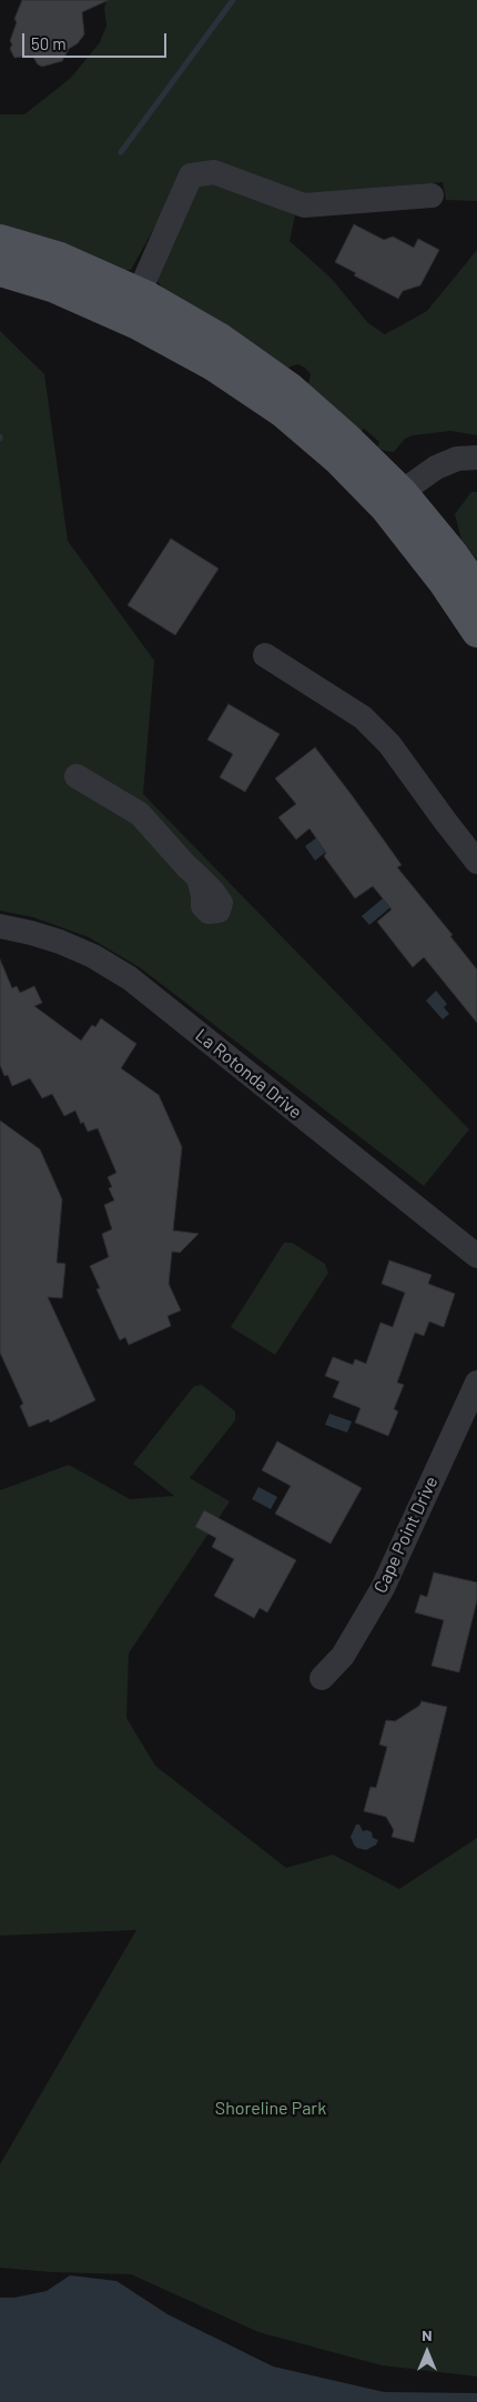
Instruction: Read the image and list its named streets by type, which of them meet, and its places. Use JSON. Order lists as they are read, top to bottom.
{
  "streets": {
    "street": ["La Rotonda Drive", "Cape Point Drive"]
  },
  "parks": ["Shoreline Park"],
  "scale_bar": "50 m",
  "north": "top"
}
